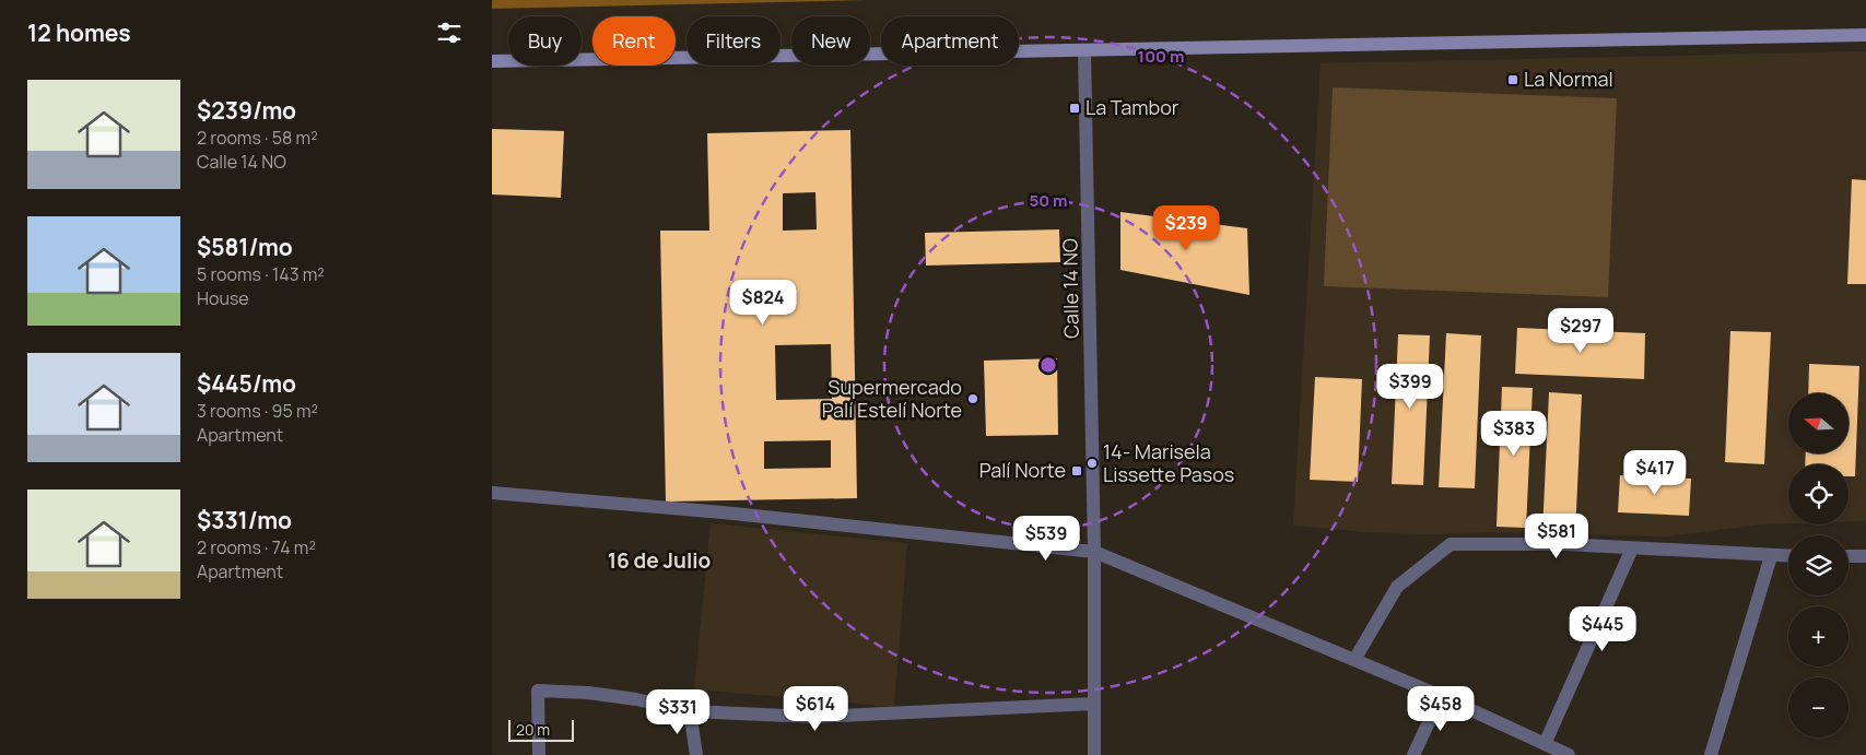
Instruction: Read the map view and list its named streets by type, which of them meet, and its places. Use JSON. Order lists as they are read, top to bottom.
{
  "streets": {
    "street": ["Calle 14 NO"]
  },
  "districts": ["16 de Julio"],
  "places": {
    "transit": ["La Normal", "La Tambor", "Palí Norte"],
    "other": ["Supermercado Palí Estelí Norte", "14- Marisela Lissette Pasos"]
  },
  "scale_bar": "20 m",
  "north": "left",
  "page": {
    "heading": "12 homes",
    "chip": [
      "Buy",
      "Rent",
      "Filters",
      "New",
      "Apartment"
    ],
    "list": [
      {
        "name": "$239/mo",
        "note": "2 rooms · 58 m² · Calle 14 NO"
      },
      {
        "name": "$581/mo",
        "note": "5 rooms · 143 m² · House"
      },
      {
        "name": "$445/mo",
        "note": "3 rooms · 95 m² · Apartment"
      },
      {
        "name": "$331/mo",
        "note": "2 rooms · 74 m² · Apartment"
      }
    ],
    "price": [
      "$239",
      "$824",
      "$297",
      "$399",
      "$383",
      "$417",
      "$581",
      "$539",
      "$445",
      "$614",
      "$458",
      "$331"
    ],
    "map_buttons": ["+", "−"],
    "scale": "20 m"
  },
  "rings": ["100 m", "50 m"]
}
